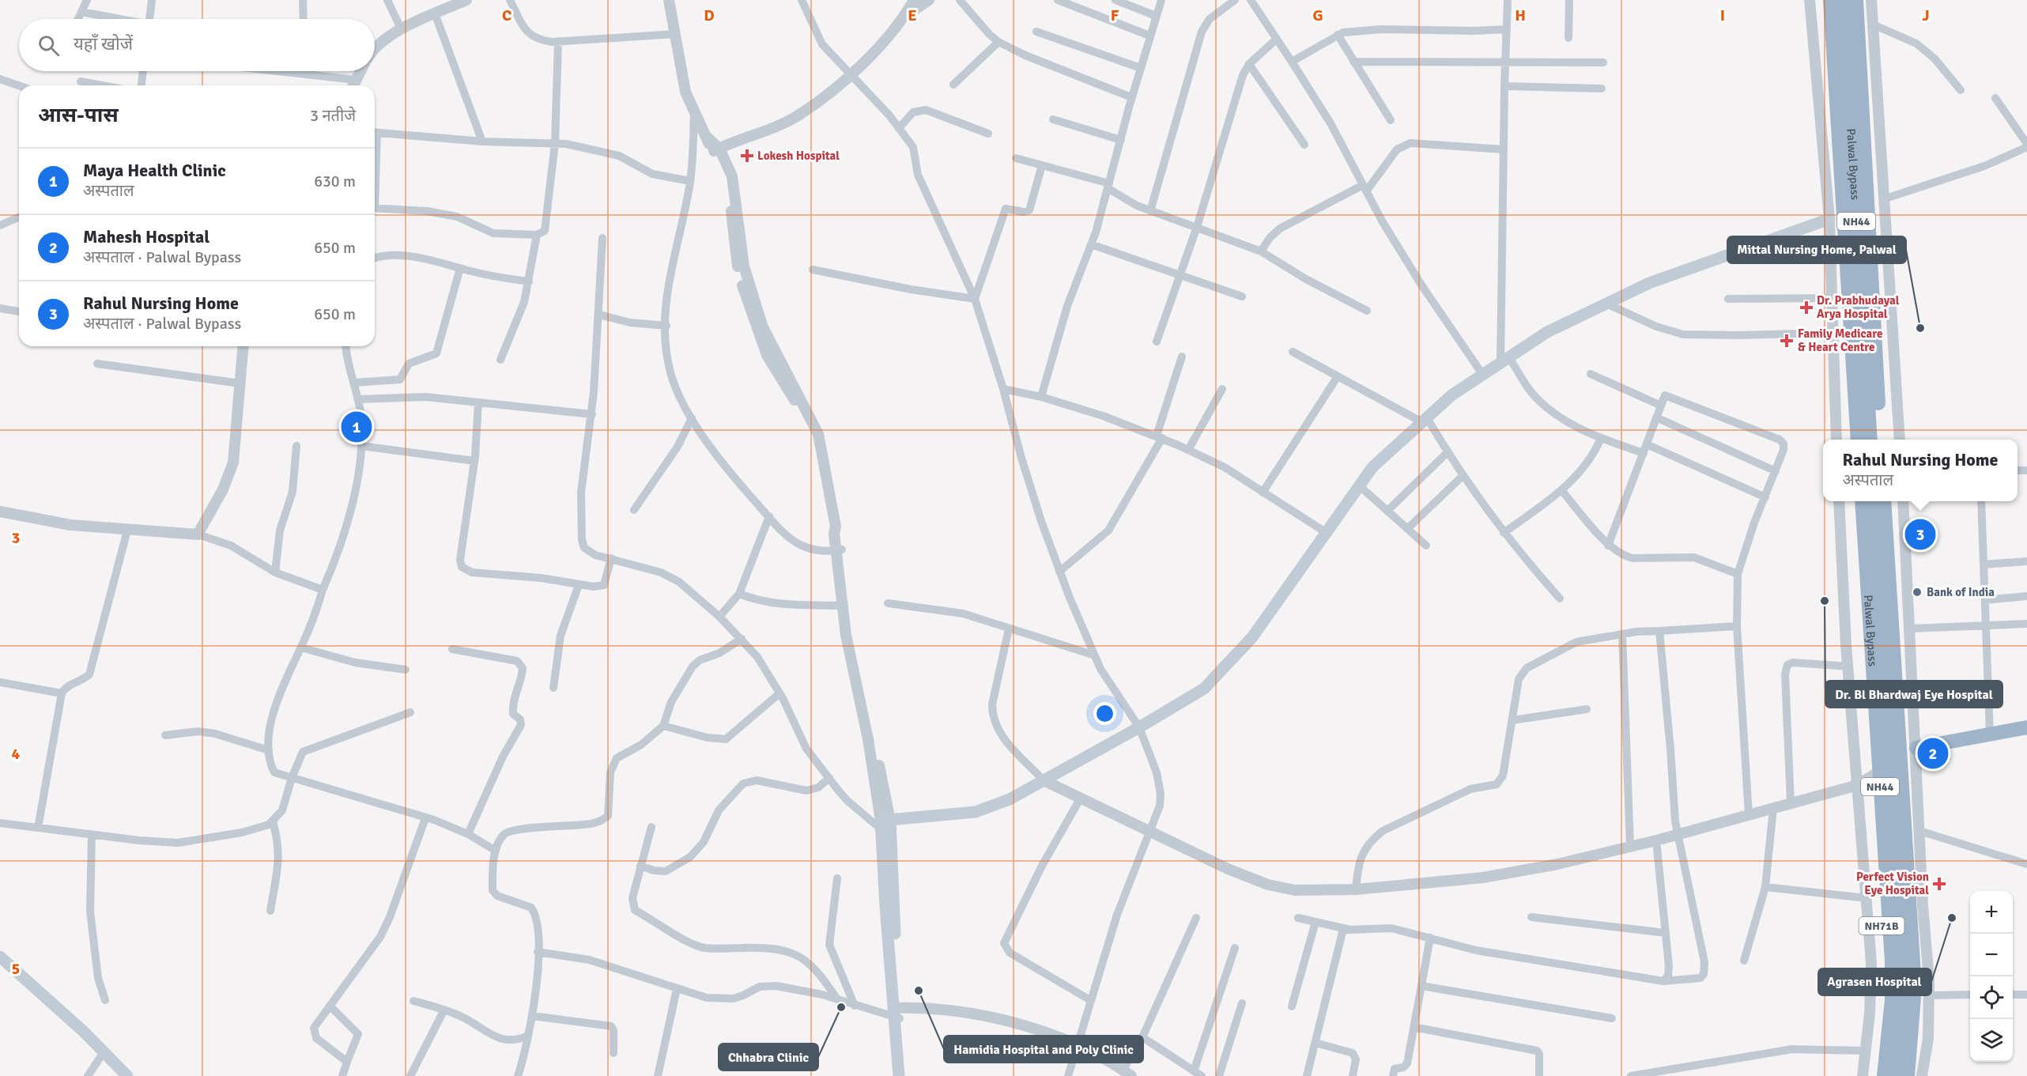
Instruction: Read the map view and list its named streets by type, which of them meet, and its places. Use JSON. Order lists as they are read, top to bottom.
{
  "streets": {
    "highway": ["Palwal Bypass", "NH44", "NH71B"]
  },
  "places": {
    "health": [
      "Lokesh Hospital",
      "Dr. Prabhudayal Arya Hospital",
      "Family Medicare & Heart Centre",
      "Perfect Vision Eye Hospital"
    ],
    "other": [
      "Mittal Nursing Home, Palwal",
      "Bank of India",
      "Dr. Bl Bhardwaj Eye Hospital",
      "Agrasen Hospital",
      "Hamidia Hospital and Poly Clinic",
      "Chhabra Clinic"
    ]
  },
  "page": {
    "search": "यहाँ खोजें",
    "heading": ["आस-पास", "3 नतीजे"],
    "list": [
      {
        "mark": "1",
        "name": "Maya Health Clinic",
        "note": "अस्पताल",
        "value": "630 m"
      },
      {
        "mark": "2",
        "name": "Mahesh Hospital",
        "note": "अस्पताल · Palwal Bypass",
        "value": "650 m"
      },
      {
        "mark": "3",
        "name": "Rahul Nursing Home",
        "note": "अस्पताल · Palwal Bypass",
        "value": "650 m"
      }
    ],
    "pins": ["1", "3", "2"],
    "popup": ["Rahul Nursing Home", "अस्पताल"],
    "map_buttons": ["+", "−"]
  },
  "grid": {
    "columns": [
      "C",
      "D",
      "E",
      "F",
      "G",
      "H",
      "I",
      "J"
    ],
    "rows": ["3", "4", "5"]
  }
}
